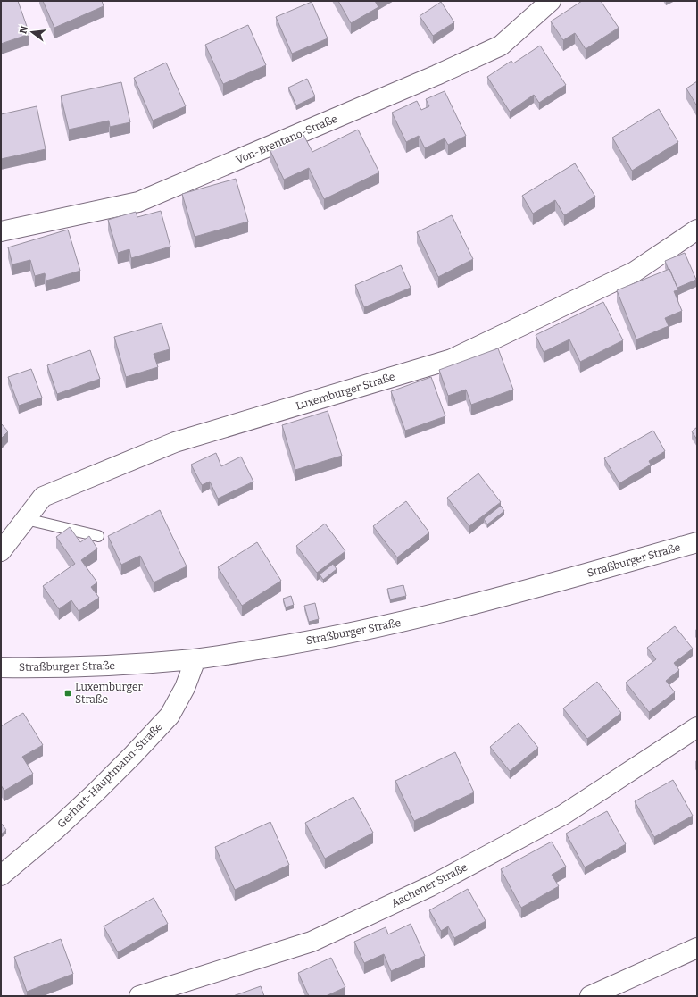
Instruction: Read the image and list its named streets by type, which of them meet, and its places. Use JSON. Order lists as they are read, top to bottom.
{
  "streets": {
    "street": [
      "Von-Brentano-Straße",
      "Luxemburger Straße",
      "Straßburger Straße",
      "Gerhart-Hauptmann-Straße",
      "Aachener Straße"
    ]
  },
  "crossings": [
    ["Straßburger Straße", "Gerhart-Hauptmann-Straße"]
  ],
  "places": {
    "transit": ["Luxemburger Straße"]
  },
  "north": "left"
}
